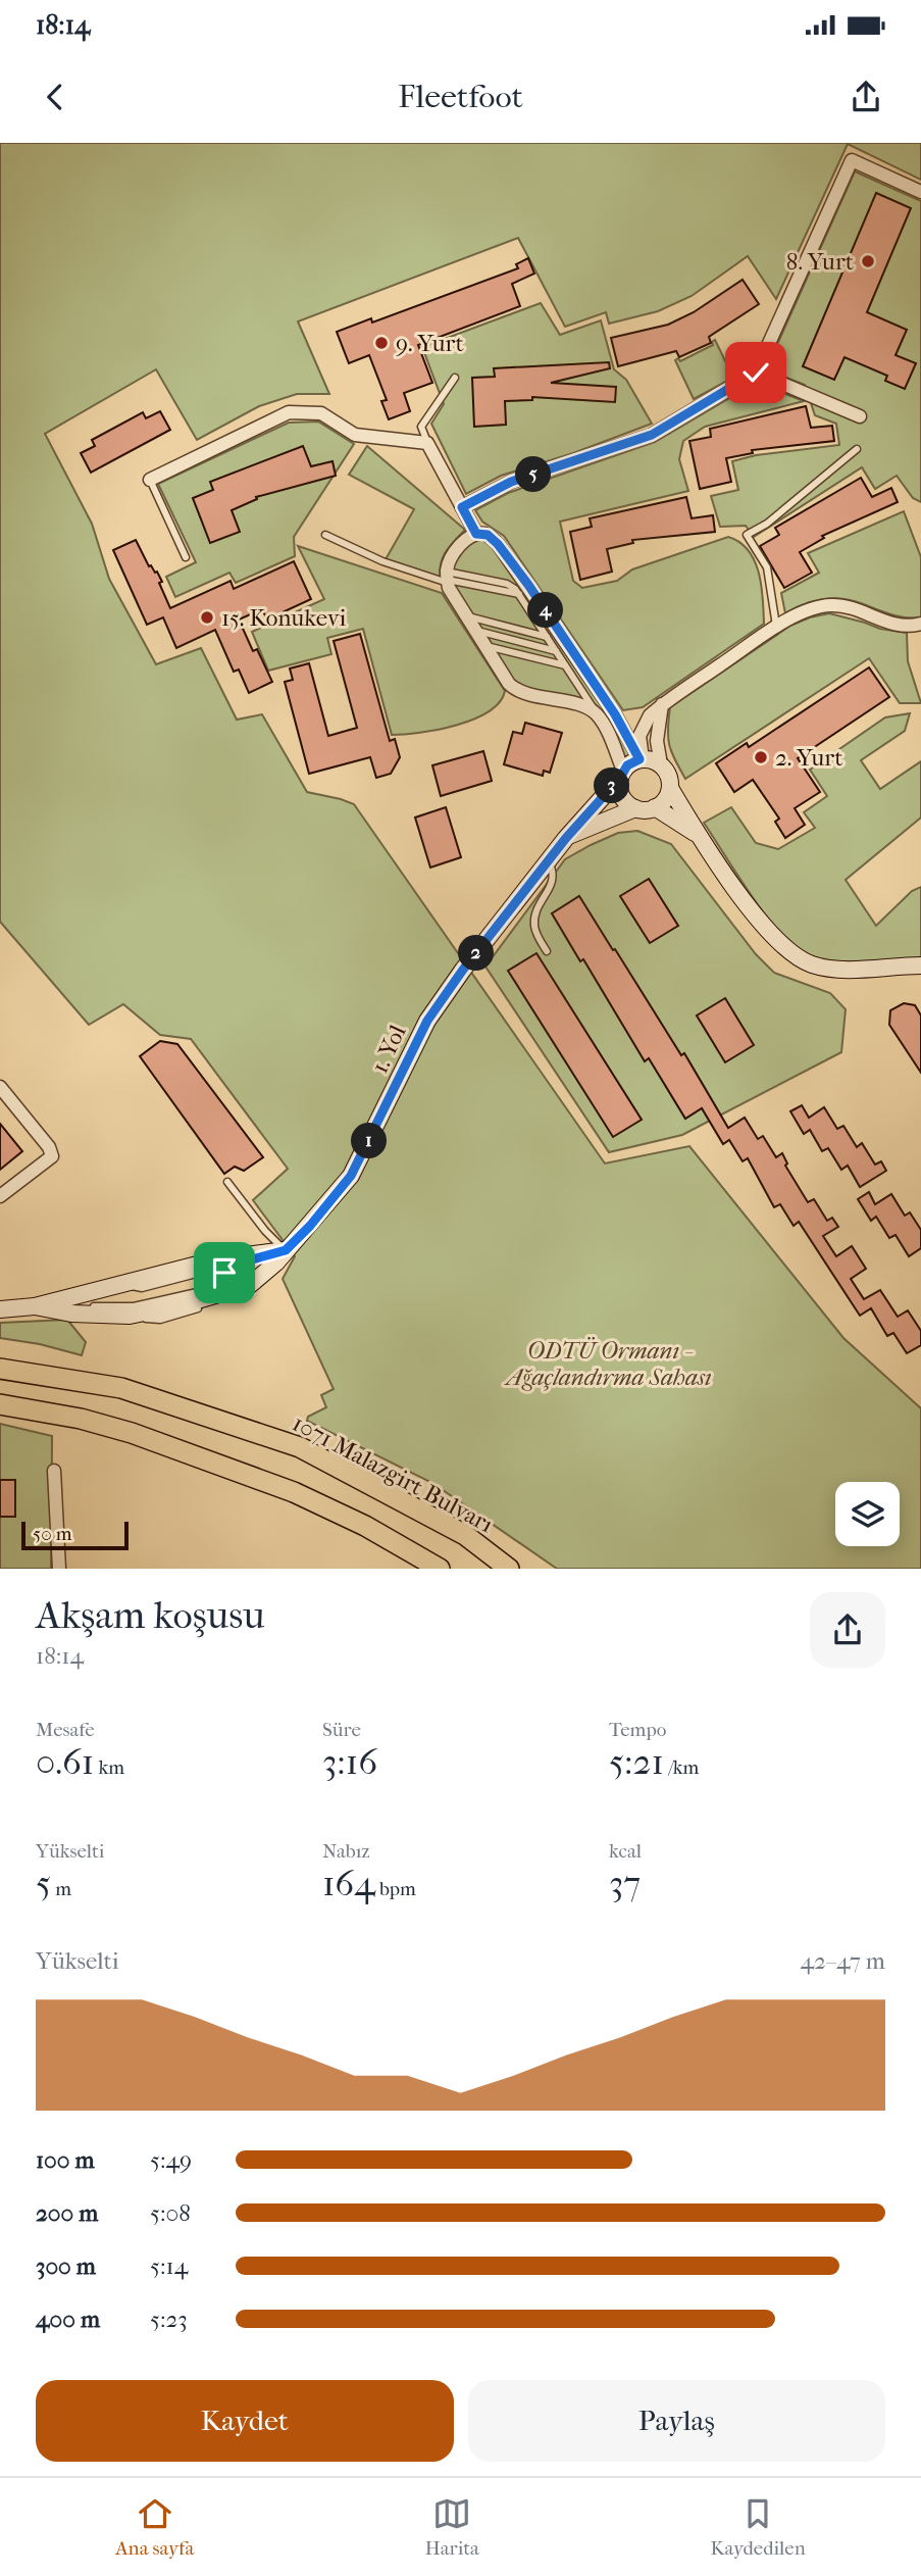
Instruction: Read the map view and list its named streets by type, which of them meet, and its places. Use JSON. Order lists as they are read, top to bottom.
{
  "streets": {
    "main road": ["1071 Malazgirt Bulvarı"],
    "street": ["1. Yol"]
  },
  "parks": ["ODTÜ Ormanı - Ağaçlandırma Sahası"],
  "places": [
    "8. Yurt",
    "9. Yurt",
    "15. Konukevi",
    "2. Yurt"
  ],
  "scale_bar": "50 m",
  "page": {
    "status": "18:14",
    "header": "Fleetfoot",
    "pins": [
      "5",
      "4",
      "3",
      "2",
      "1"
    ],
    "scale": "50 m",
    "heading": ["Akşam koşusu", "18:14"],
    "stats": [
      ["Mesafe", "0.61 km"],
      ["Süre", "3:16"],
      ["Tempo", "5:21 /km"],
      ["Yükselti", "5 m"],
      ["Nabız", "164 bpm"],
      ["kcal", "37"]
    ],
    "chart": ["Yükselti", "42–47 m"],
    "list": [
      {
        "name": "100 m",
        "note": "5:49"
      },
      {
        "name": "200 m",
        "note": "5:08"
      },
      {
        "name": "300 m",
        "note": "5:14"
      },
      {
        "name": "400 m",
        "note": "5:23"
      }
    ],
    "buttons": ["Kaydet", "Paylaş"],
    "tabs": ["Ana sayfa", "Harita", "Kaydedilen"]
  }
}
